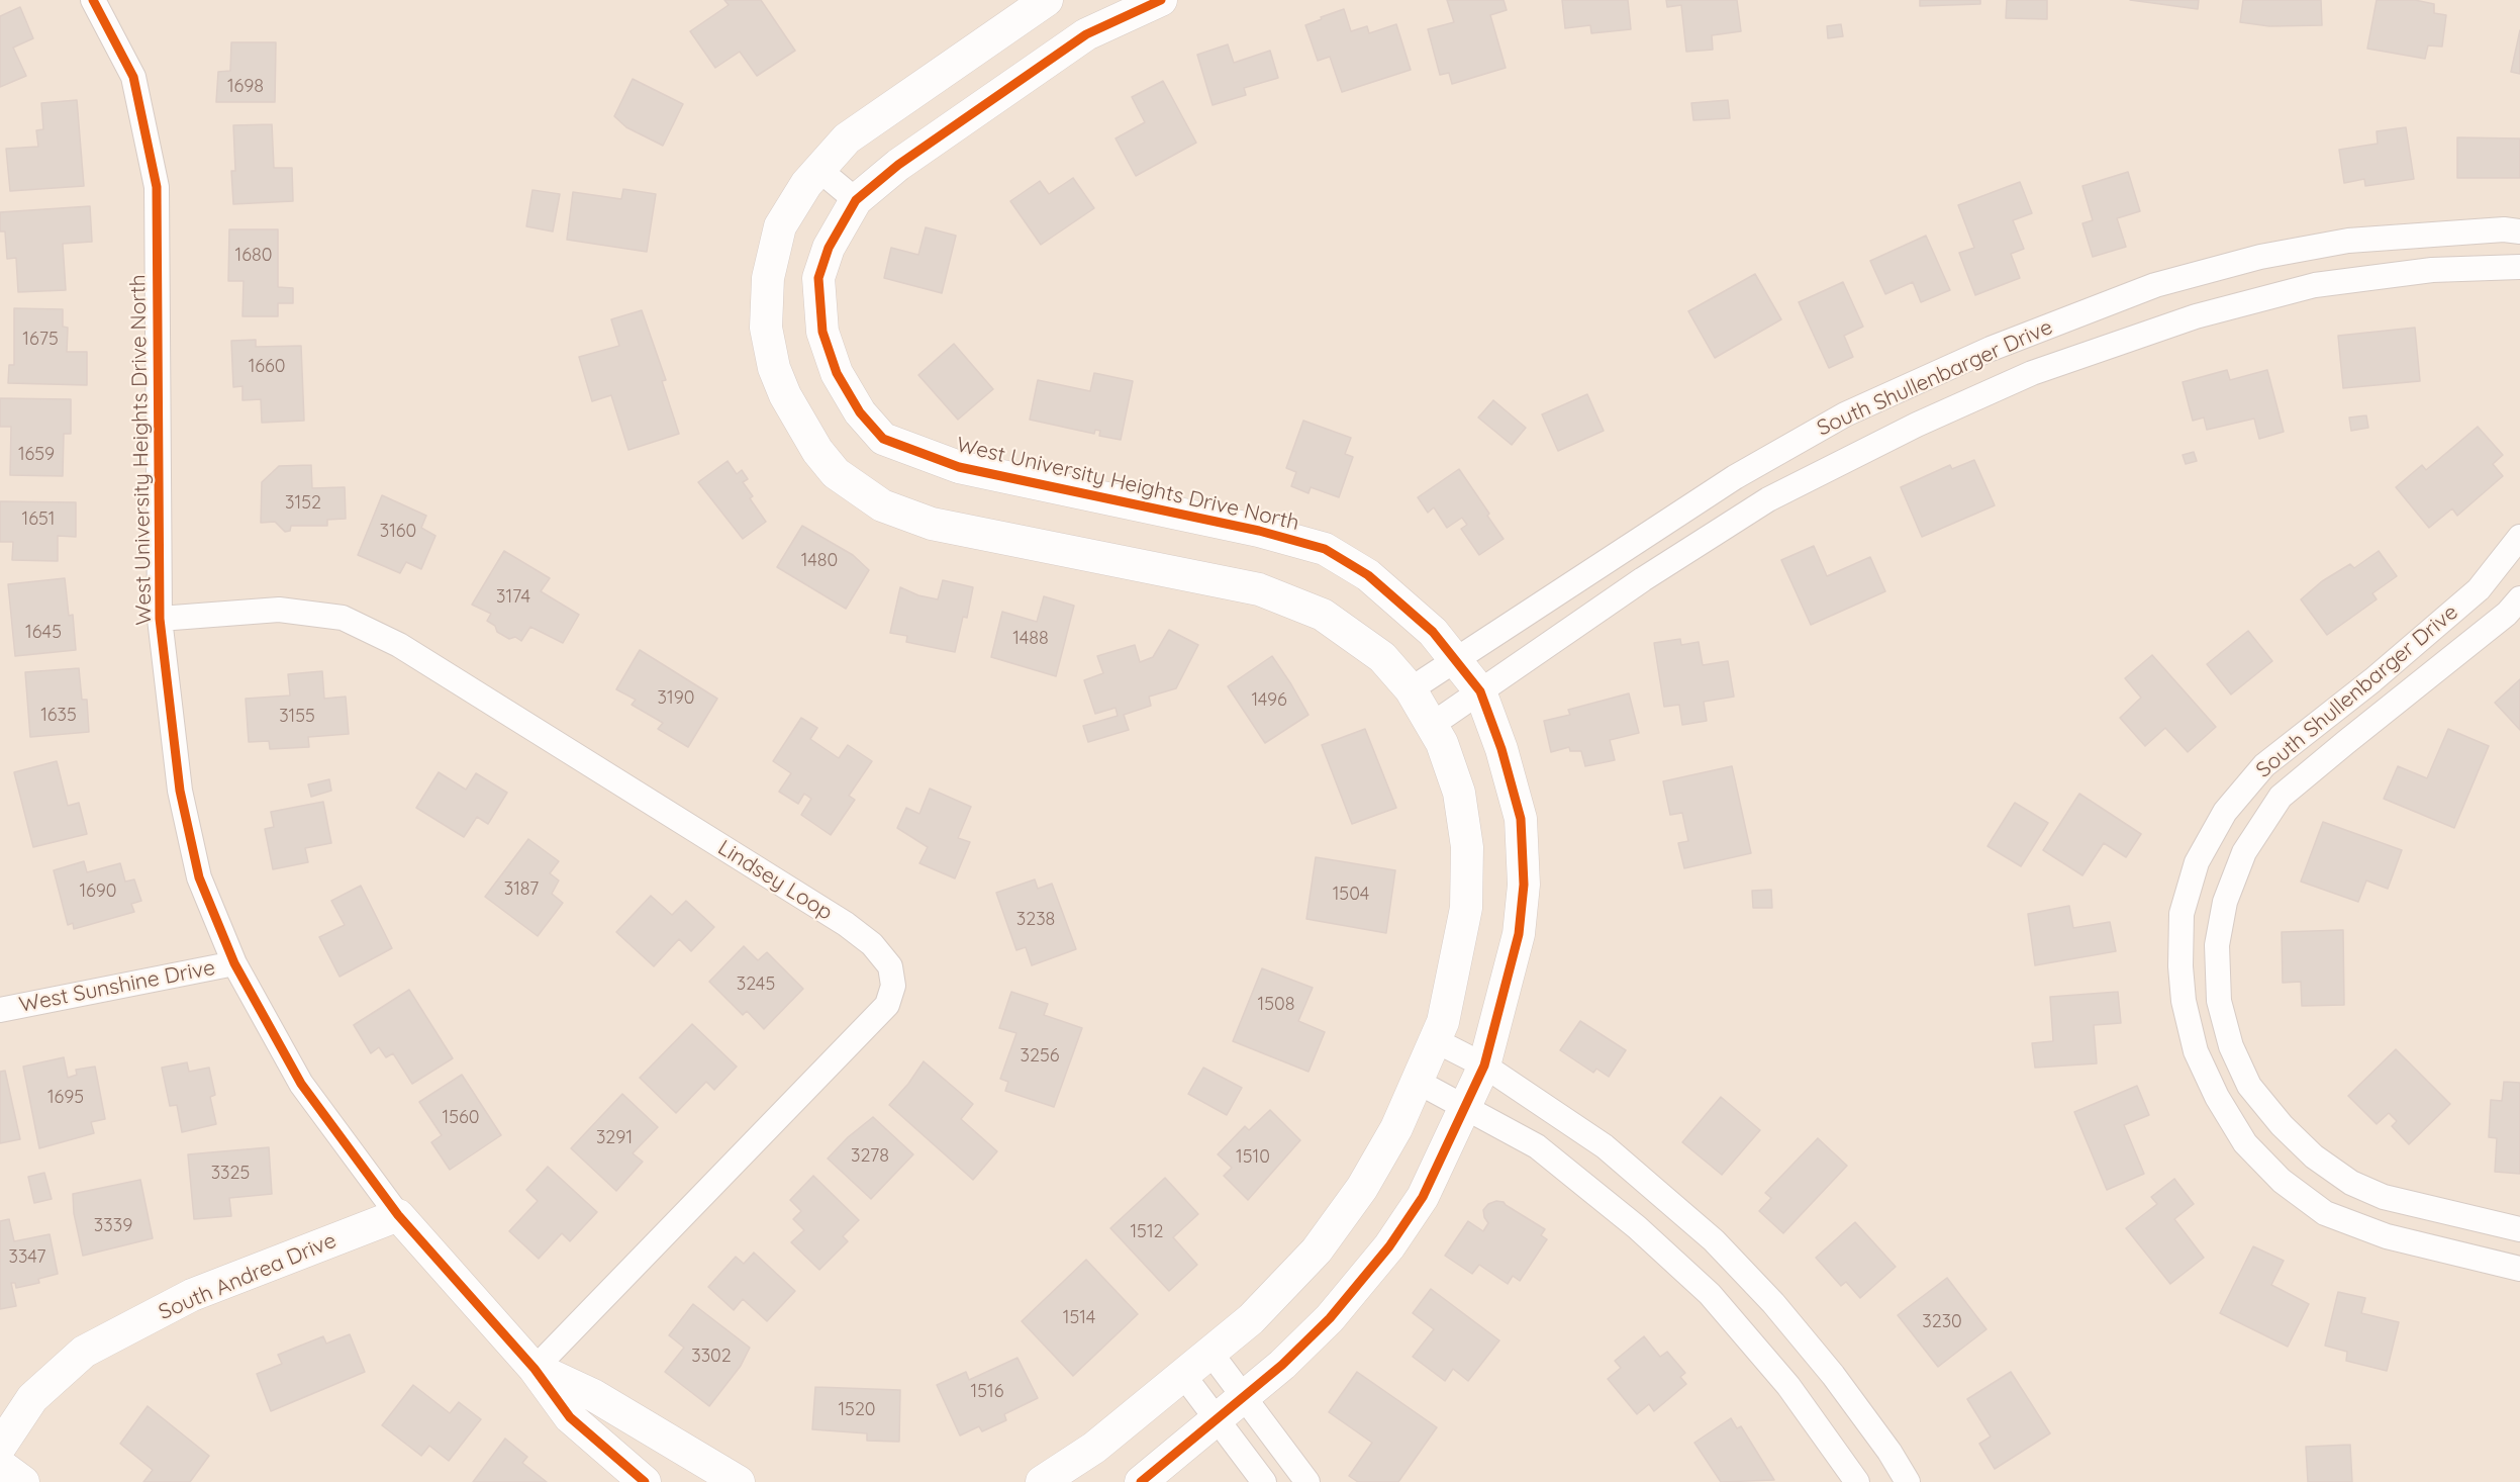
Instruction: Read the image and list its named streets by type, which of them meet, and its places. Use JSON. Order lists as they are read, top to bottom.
{
  "streets": {
    "street": [
      "South Shullenbarger Drive",
      "West University Heights Drive North",
      "Lindsey Loop",
      "West Sunshine Drive",
      "South Andrea Drive"
    ]
  },
  "crossings": [
    ["South Shullenbarger Drive", "West University Heights Drive North"],
    ["West University Heights Drive North", "Lindsey Loop"],
    ["West University Heights Drive North", "West Sunshine Drive"],
    ["West University Heights Drive North", "South Andrea Drive"]
  ],
  "house_numbers": [
    "1698",
    "1680",
    "1675",
    "1660",
    "1659",
    "3152",
    "1651",
    "3160",
    "1480",
    "3174",
    "1645",
    "1488",
    "3190",
    "1496",
    "1635",
    "3155",
    "3187",
    "1690",
    "1504",
    "3238",
    "3245",
    "1508",
    "3256",
    "1695",
    "1560",
    "3291",
    "3278",
    "1510",
    "3325",
    "3339",
    "1512",
    "3347",
    "1514",
    "3230",
    "3302",
    "1516",
    "1520"
  ]
}
